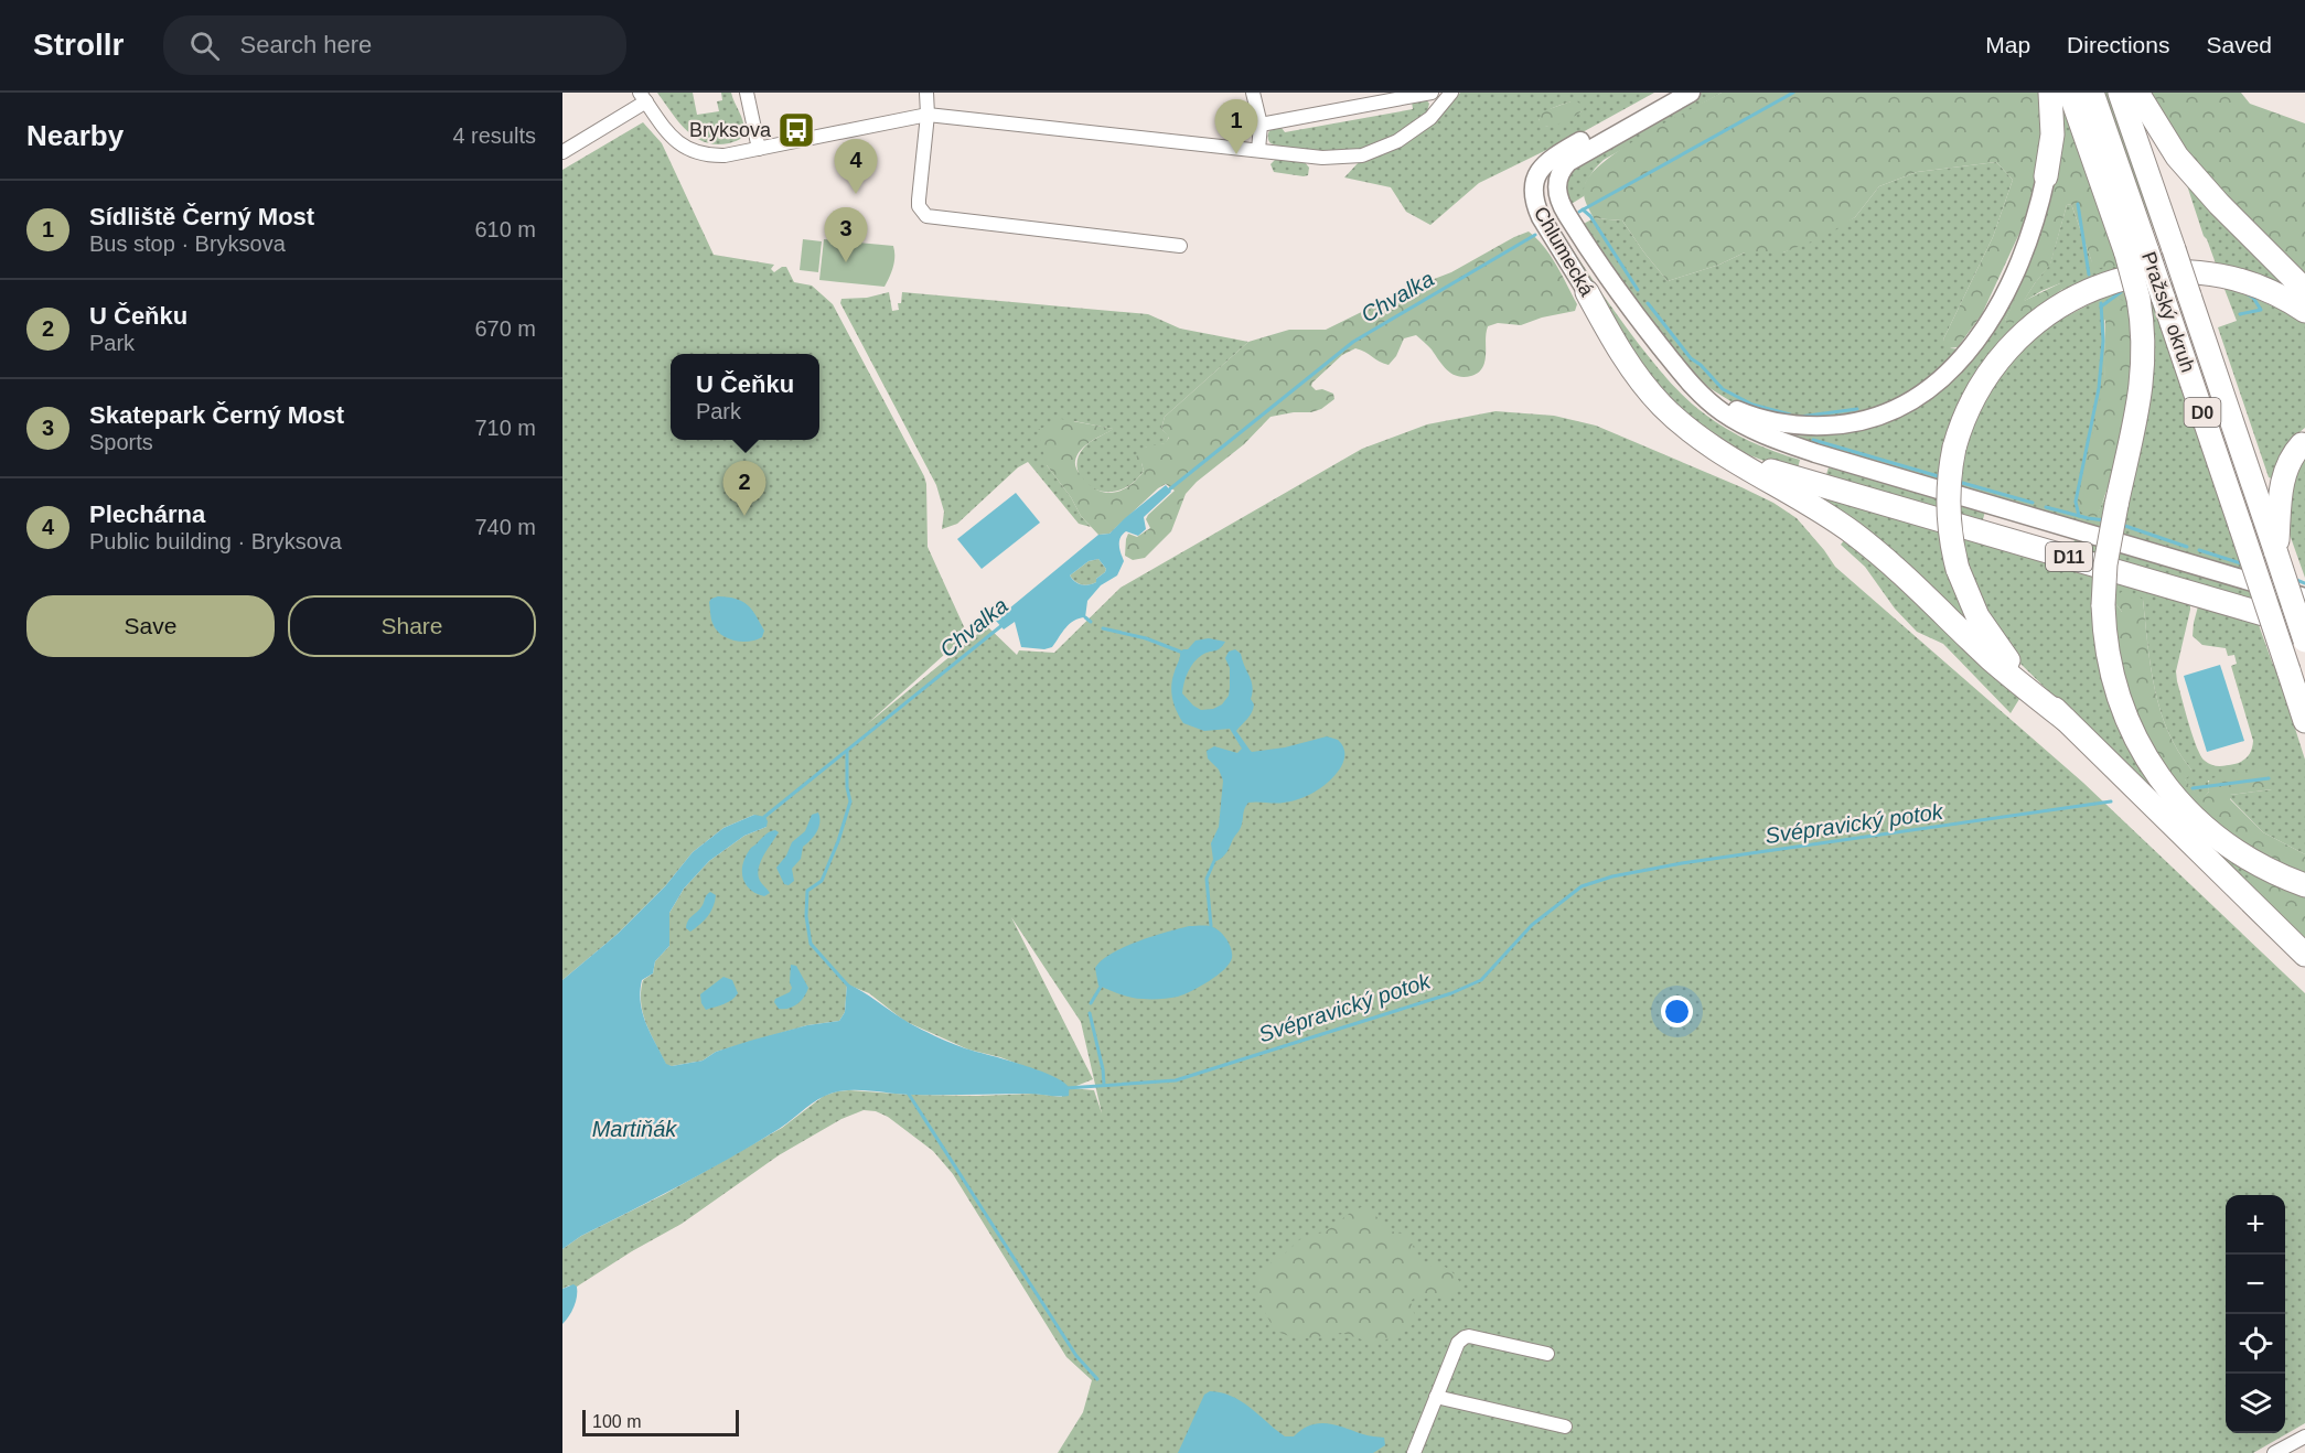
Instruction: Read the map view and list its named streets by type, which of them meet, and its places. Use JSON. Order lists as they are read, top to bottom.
{
  "streets": {
    "highway": [
      "Chlumecká",
      "Pražský okruh",
      "D0",
      "D11"
    ]
  },
  "crossings": [
    ["Chlumecká", "D11"]
  ],
  "water": ["Chvalka", "Svépravický potok", "Martiňák"],
  "places": {
    "bus stop": ["Bryksova"]
  },
  "scale_bar": "100 m",
  "page": {
    "header": "Strollr",
    "search": "Search here",
    "nav": ["Map", "Directions", "Saved"],
    "heading": ["Nearby", "4 results"],
    "pins": [
      "1",
      "4",
      "3",
      "2"
    ],
    "list": [
      {
        "mark": "1",
        "name": "Sídliště Černý Most",
        "note": "Bus stop · Bryksova",
        "value": "610 m"
      },
      {
        "mark": "2",
        "name": "U Čeňku",
        "note": "Park",
        "value": "670 m"
      },
      {
        "mark": "3",
        "name": "Skatepark Černý Most",
        "note": "Sports",
        "value": "710 m"
      },
      {
        "mark": "4",
        "name": "Plechárna",
        "note": "Public building · Bryksova",
        "value": "740 m"
      }
    ],
    "popup": ["U Čeňku", "Park"],
    "buttons": ["Save", "Share"],
    "map_buttons": ["+", "−"],
    "scale": "100 m"
  }
}
